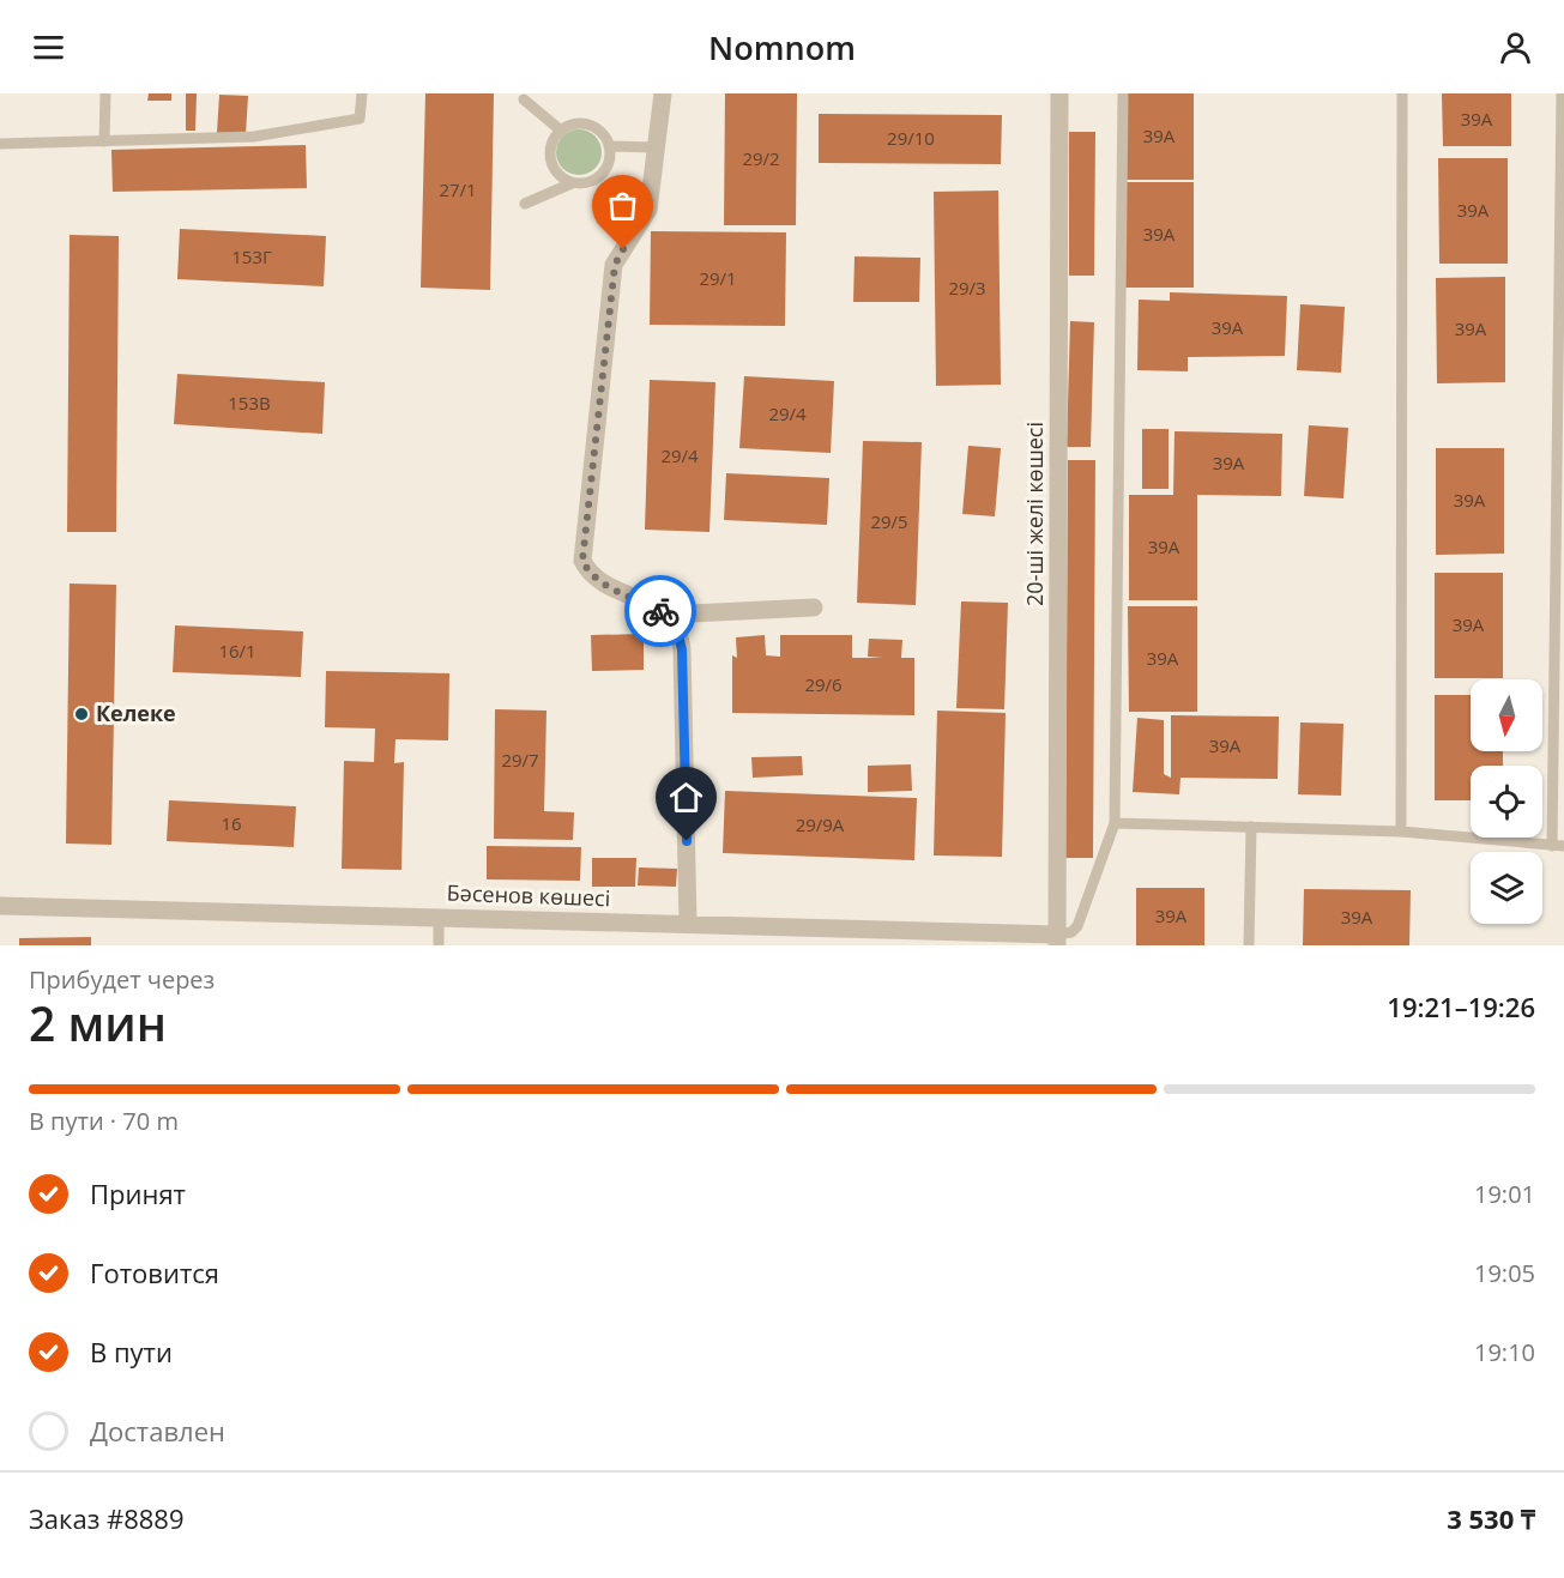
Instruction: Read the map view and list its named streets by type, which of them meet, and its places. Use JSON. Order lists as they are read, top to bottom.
{
  "streets": {
    "street": ["20-ші желі көшесі", "Бәсенов көшесі"]
  },
  "crossings": [
    ["20-ші желі көшесі", "Бәсенов көшесі"]
  ],
  "places": ["Келеке"],
  "house_numbers": [
    "39А",
    "39А",
    "29/10",
    "29/2",
    "27/1",
    "39А",
    "39А",
    "153Г",
    "29/1",
    "29/3",
    "39А",
    "39А",
    "153В",
    "29/4",
    "29/4",
    "39А",
    "39А",
    "29/5",
    "39А",
    "39А",
    "16/1",
    "39А",
    "29/6",
    "39А",
    "29/7",
    "16",
    "29/9А",
    "39А",
    "39А"
  ],
  "north": "bottom",
  "page": {
    "header": "Nomnom",
    "heading": ["2 мин", "Прибудет через", "19:21–19:26"],
    "panel": ["Заказ #8889", "3 530 ₸"],
    "bar": "В пути · 70 m",
    "list": [
      ["Принят", "19:01"],
      ["Готовится", "19:05"],
      ["В пути", "19:10"],
      "Доставлен"
    ]
  }
}
